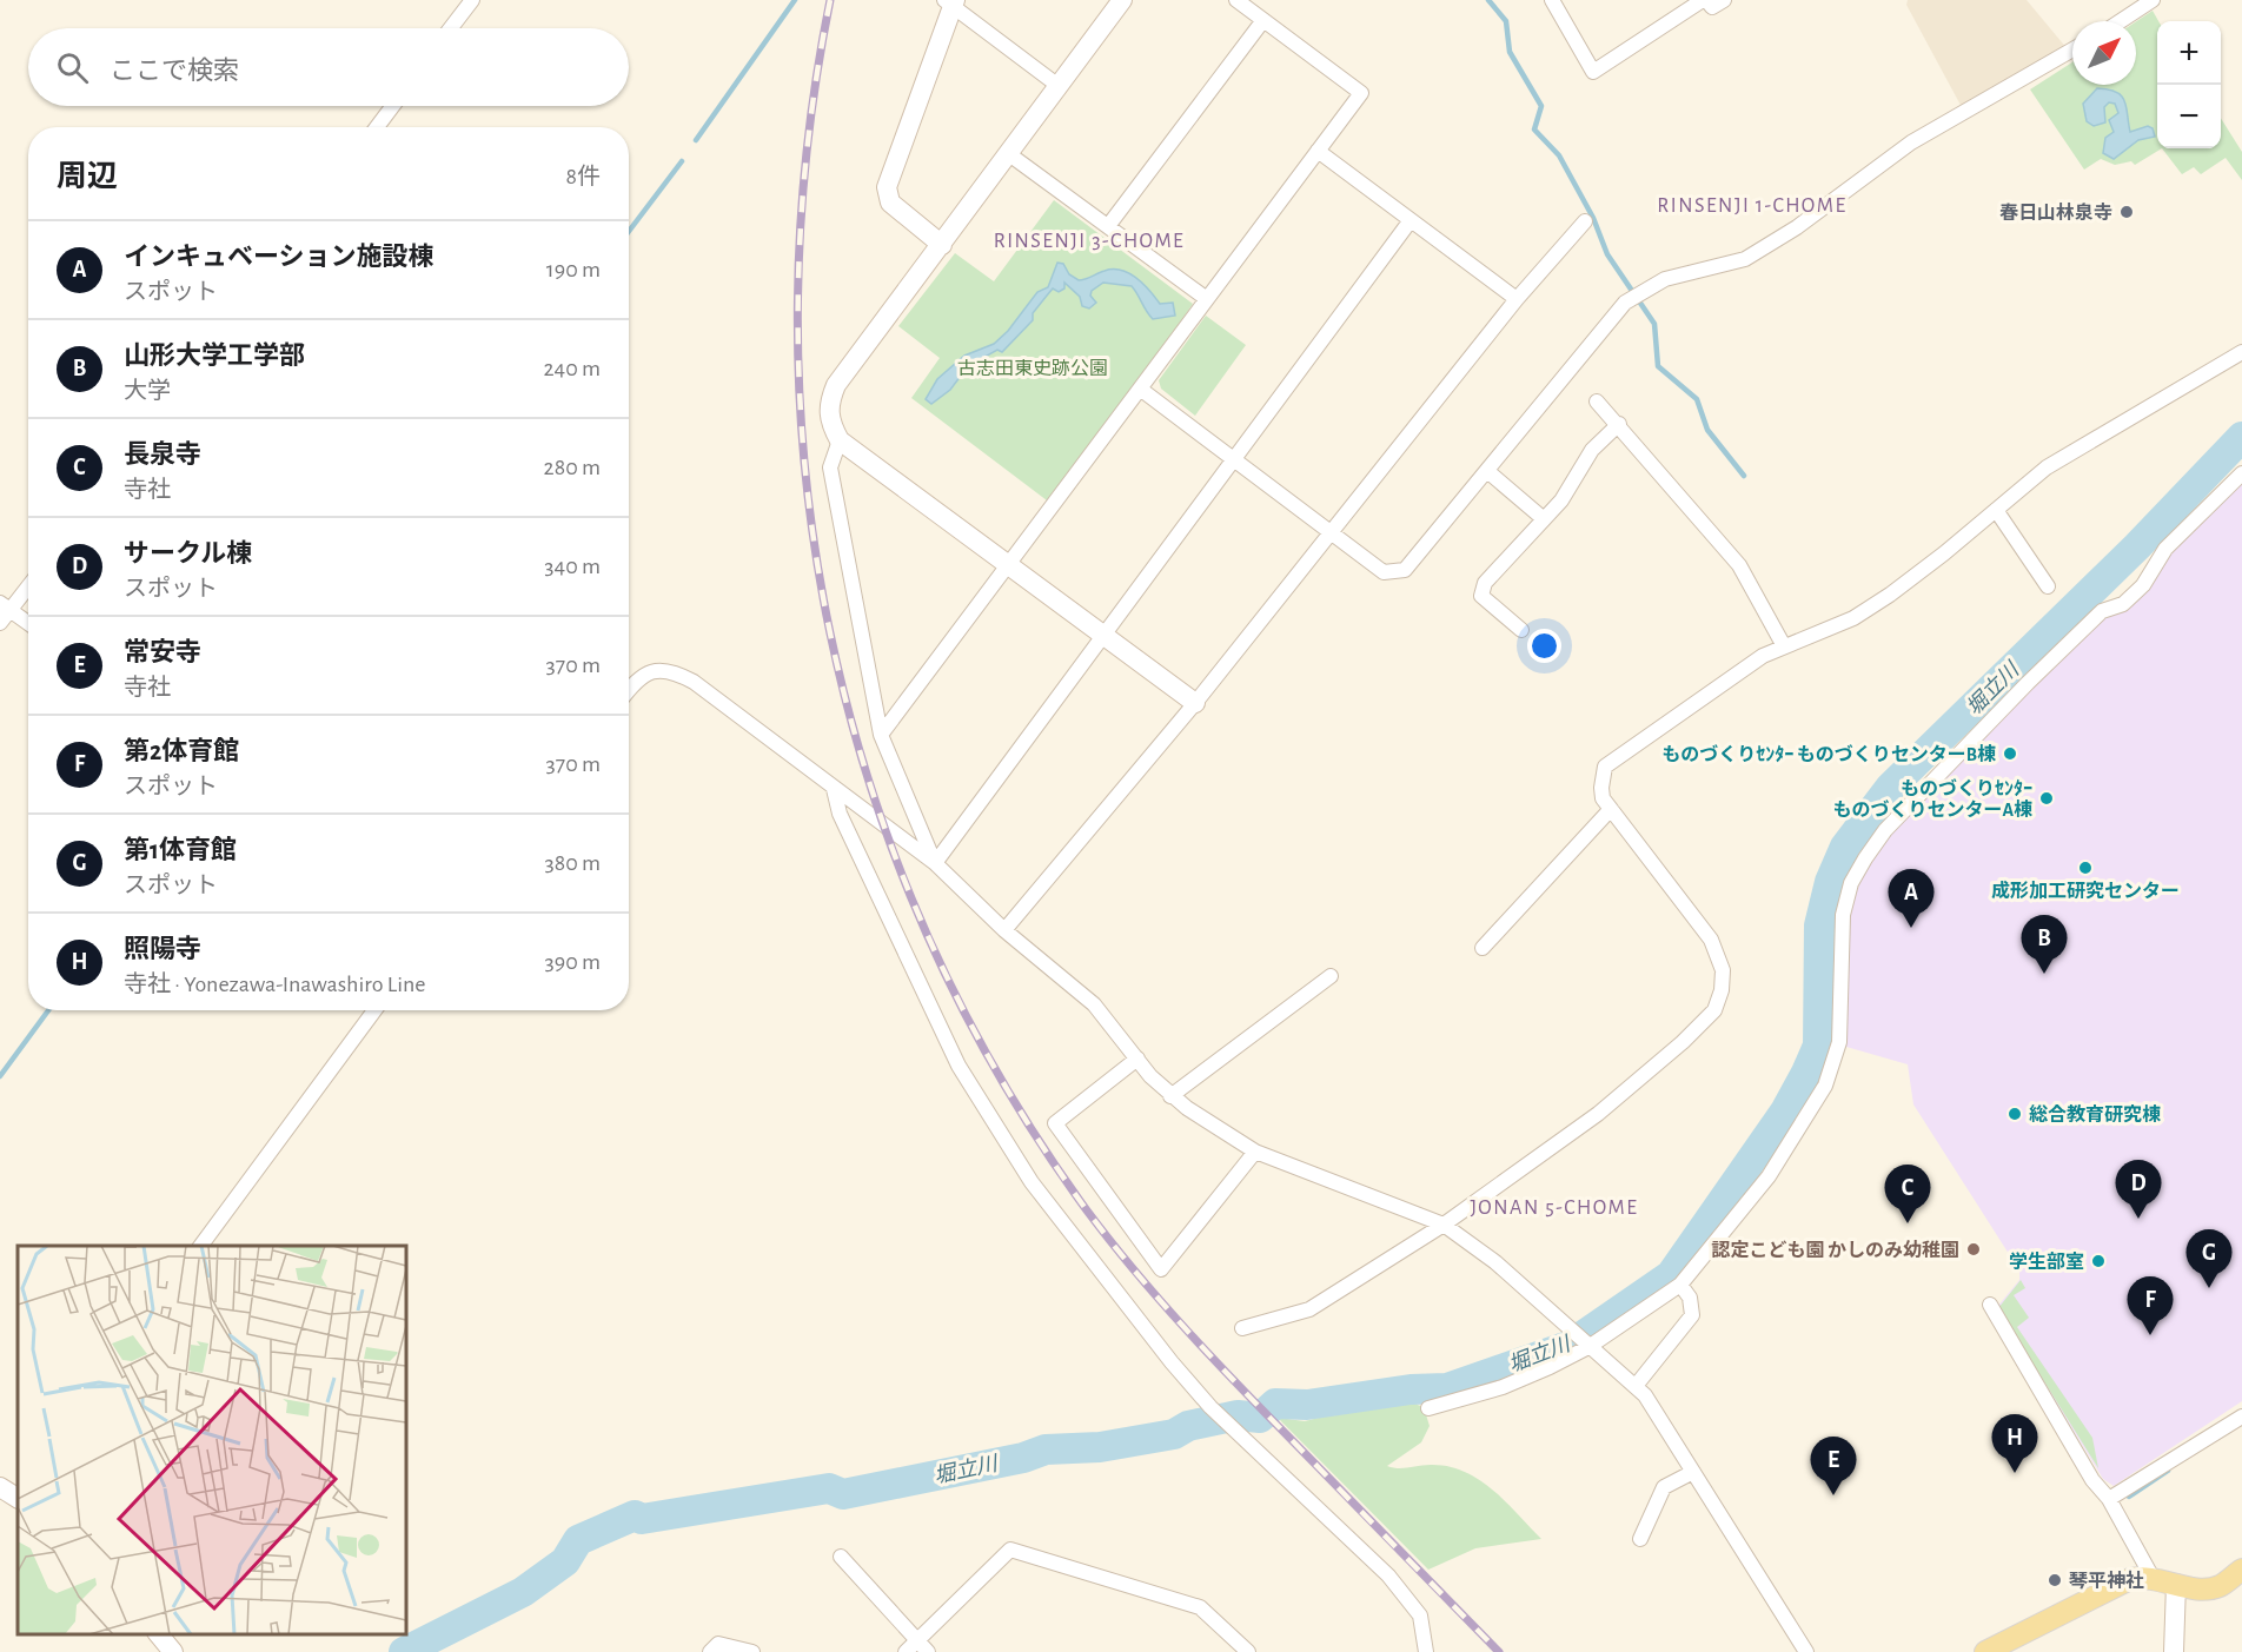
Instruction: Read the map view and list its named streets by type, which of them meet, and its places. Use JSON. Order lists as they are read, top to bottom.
{
  "districts": ["RINSENJI 1-CHOME", "RINSENJI 3-CHOME", "JONAN 5-CHOME"],
  "water": ["堀立川"],
  "parks": ["古志田東史跡公園"],
  "places": [
    "春日山林泉寺",
    "ものづくりｾﾝﾀｰ ものづくりセンターB棟",
    "ものづくりｾﾝﾀｰ ものづくりセンターA棟",
    "成形加工研究センター",
    "総合教育研究棟",
    "認定こども園 かしのみ幼稚園",
    "学生部室",
    "琴平神社"
  ],
  "north": "top right",
  "page": {
    "map_buttons": ["+", "−"],
    "search": "ここで検索",
    "heading": ["周辺", "8件"],
    "list": [
      {
        "mark": "A",
        "name": "インキュベーション施設棟",
        "note": "スポット",
        "value": "190 m"
      },
      {
        "mark": "B",
        "name": "山形大学工学部",
        "note": "大学",
        "value": "240 m"
      },
      {
        "mark": "C",
        "name": "長泉寺",
        "note": "寺社",
        "value": "280 m"
      },
      {
        "mark": "D",
        "name": "サークル棟",
        "note": "スポット",
        "value": "340 m"
      },
      {
        "mark": "E",
        "name": "常安寺",
        "note": "寺社",
        "value": "370 m"
      },
      {
        "mark": "F",
        "name": "第2体育館",
        "note": "スポット",
        "value": "370 m"
      },
      {
        "mark": "G",
        "name": "第1体育館",
        "note": "スポット",
        "value": "380 m"
      },
      {
        "mark": "H",
        "name": "照陽寺",
        "note": "寺社 · Yonezawa-Inawashiro Line",
        "value": "390 m"
      }
    ],
    "pins": [
      "A",
      "B",
      "D",
      "C",
      "G",
      "F",
      "H",
      "E"
    ]
  }
}
